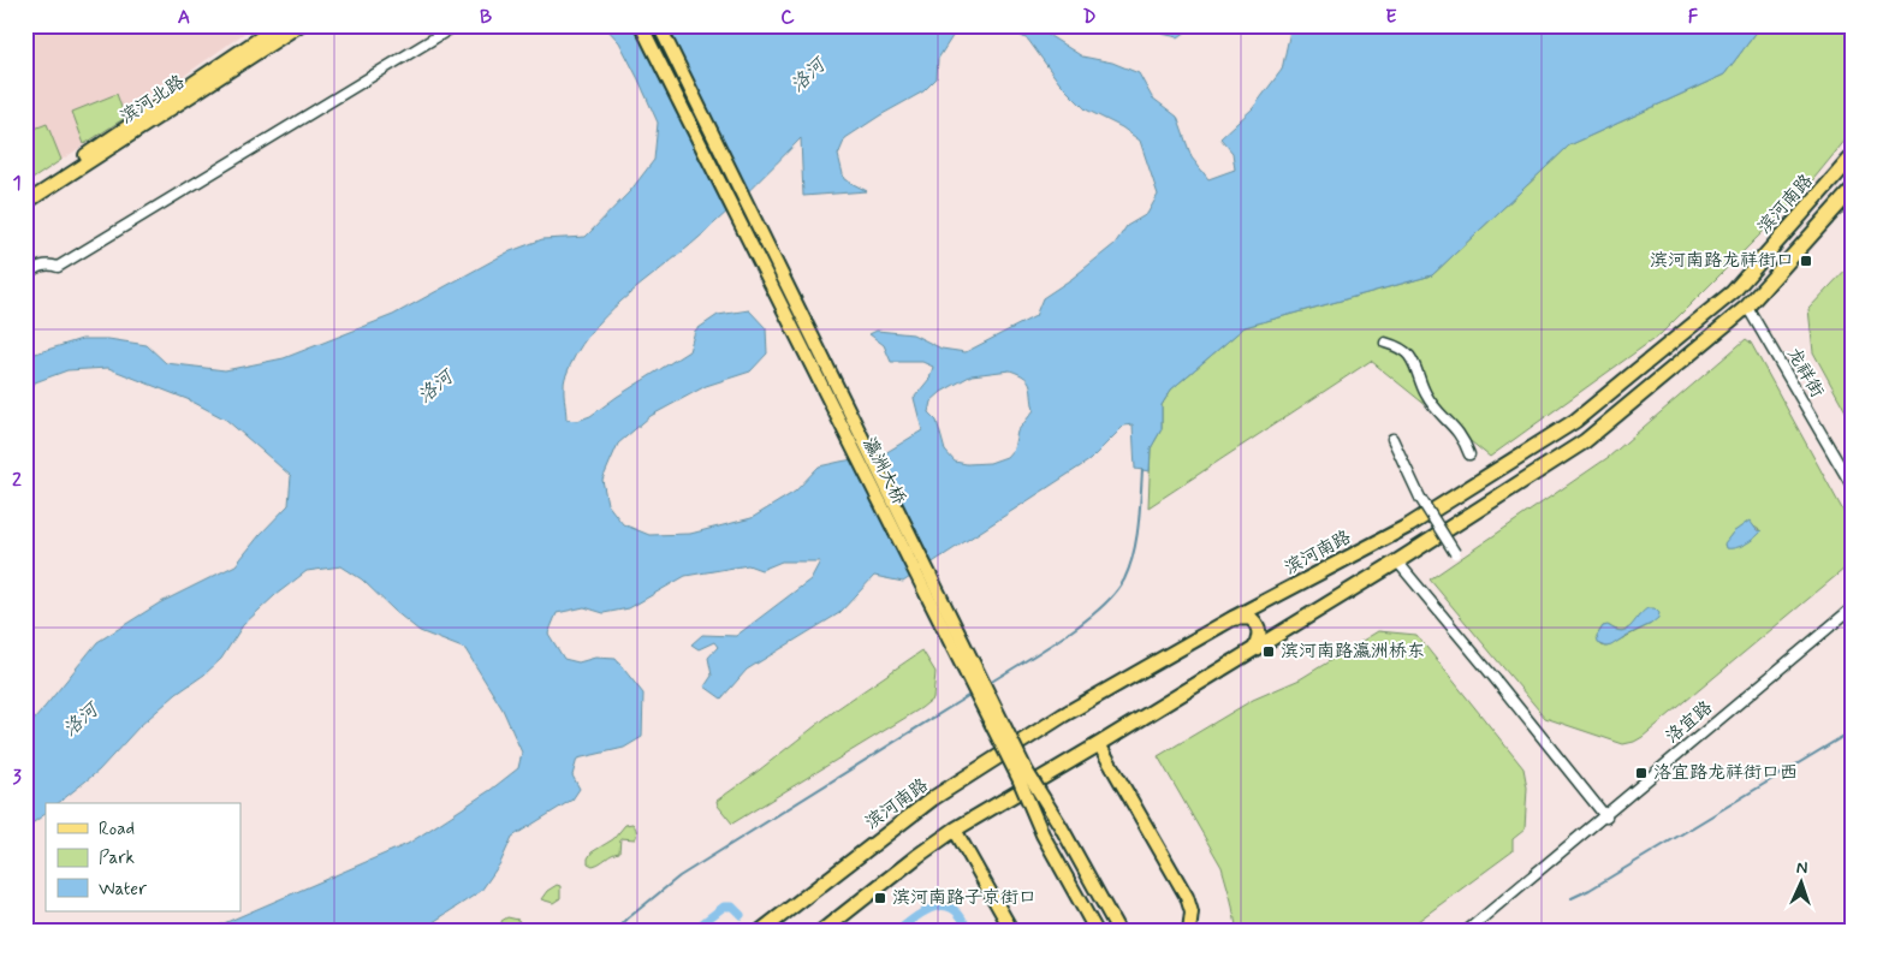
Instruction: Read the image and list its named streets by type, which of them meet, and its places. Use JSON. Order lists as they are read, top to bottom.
{
  "streets": {
    "highway": ["滨河南路"],
    "main road": ["滨河北路", "瀛洲大桥"],
    "street": ["龙祥街", "洛宜路"]
  },
  "water": ["洛河"],
  "places": {
    "transit": [
      "滨河南路龙祥街口",
      "滨河南路瀛洲桥东",
      "洛宜路龙祥街口西",
      "滨河南路子京街口"
    ]
  },
  "legend": ["Road", "Park", "Water"],
  "north": "top",
  "grid": {
    "columns": [
      "A",
      "B",
      "C",
      "D",
      "E",
      "F"
    ],
    "rows": ["1", "2", "3"]
  }
}
